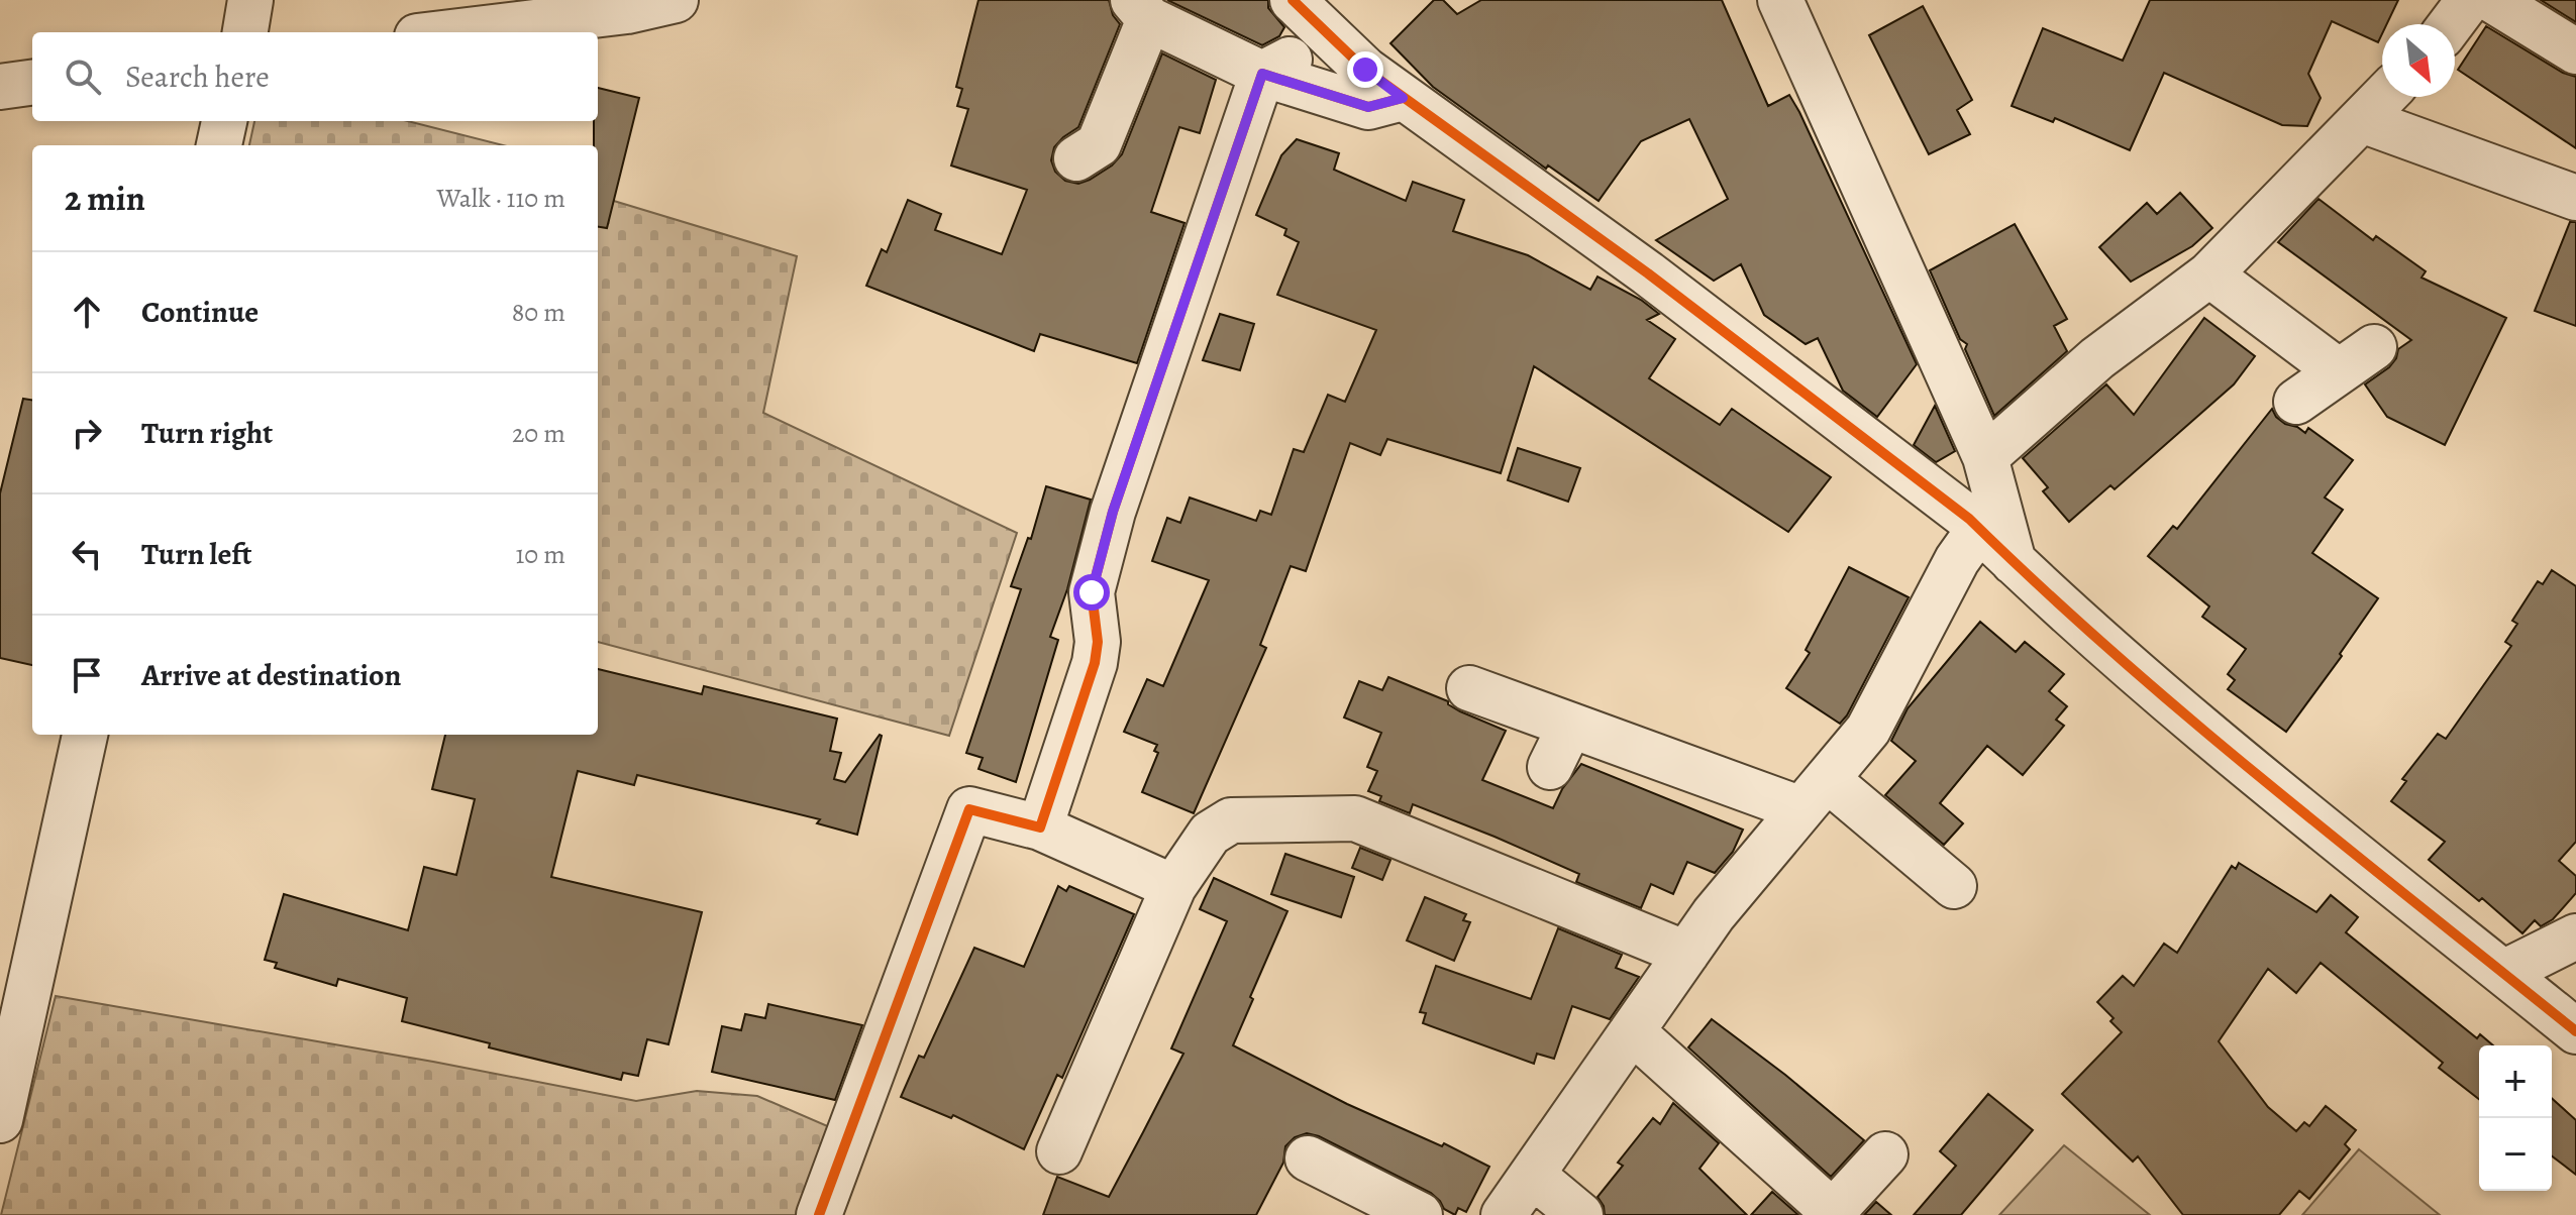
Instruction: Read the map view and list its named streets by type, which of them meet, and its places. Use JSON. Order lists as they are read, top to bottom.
{
  "north": "bottom right",
  "page": {
    "search": "Search here",
    "heading": ["2 min", "Walk · 110 m"],
    "list": [
      ["Continue", "80 m"],
      ["Turn right", "20 m"],
      ["Turn left", "10 m"],
      "Arrive at destination"
    ],
    "map_buttons": ["+", "−"]
  }
}
